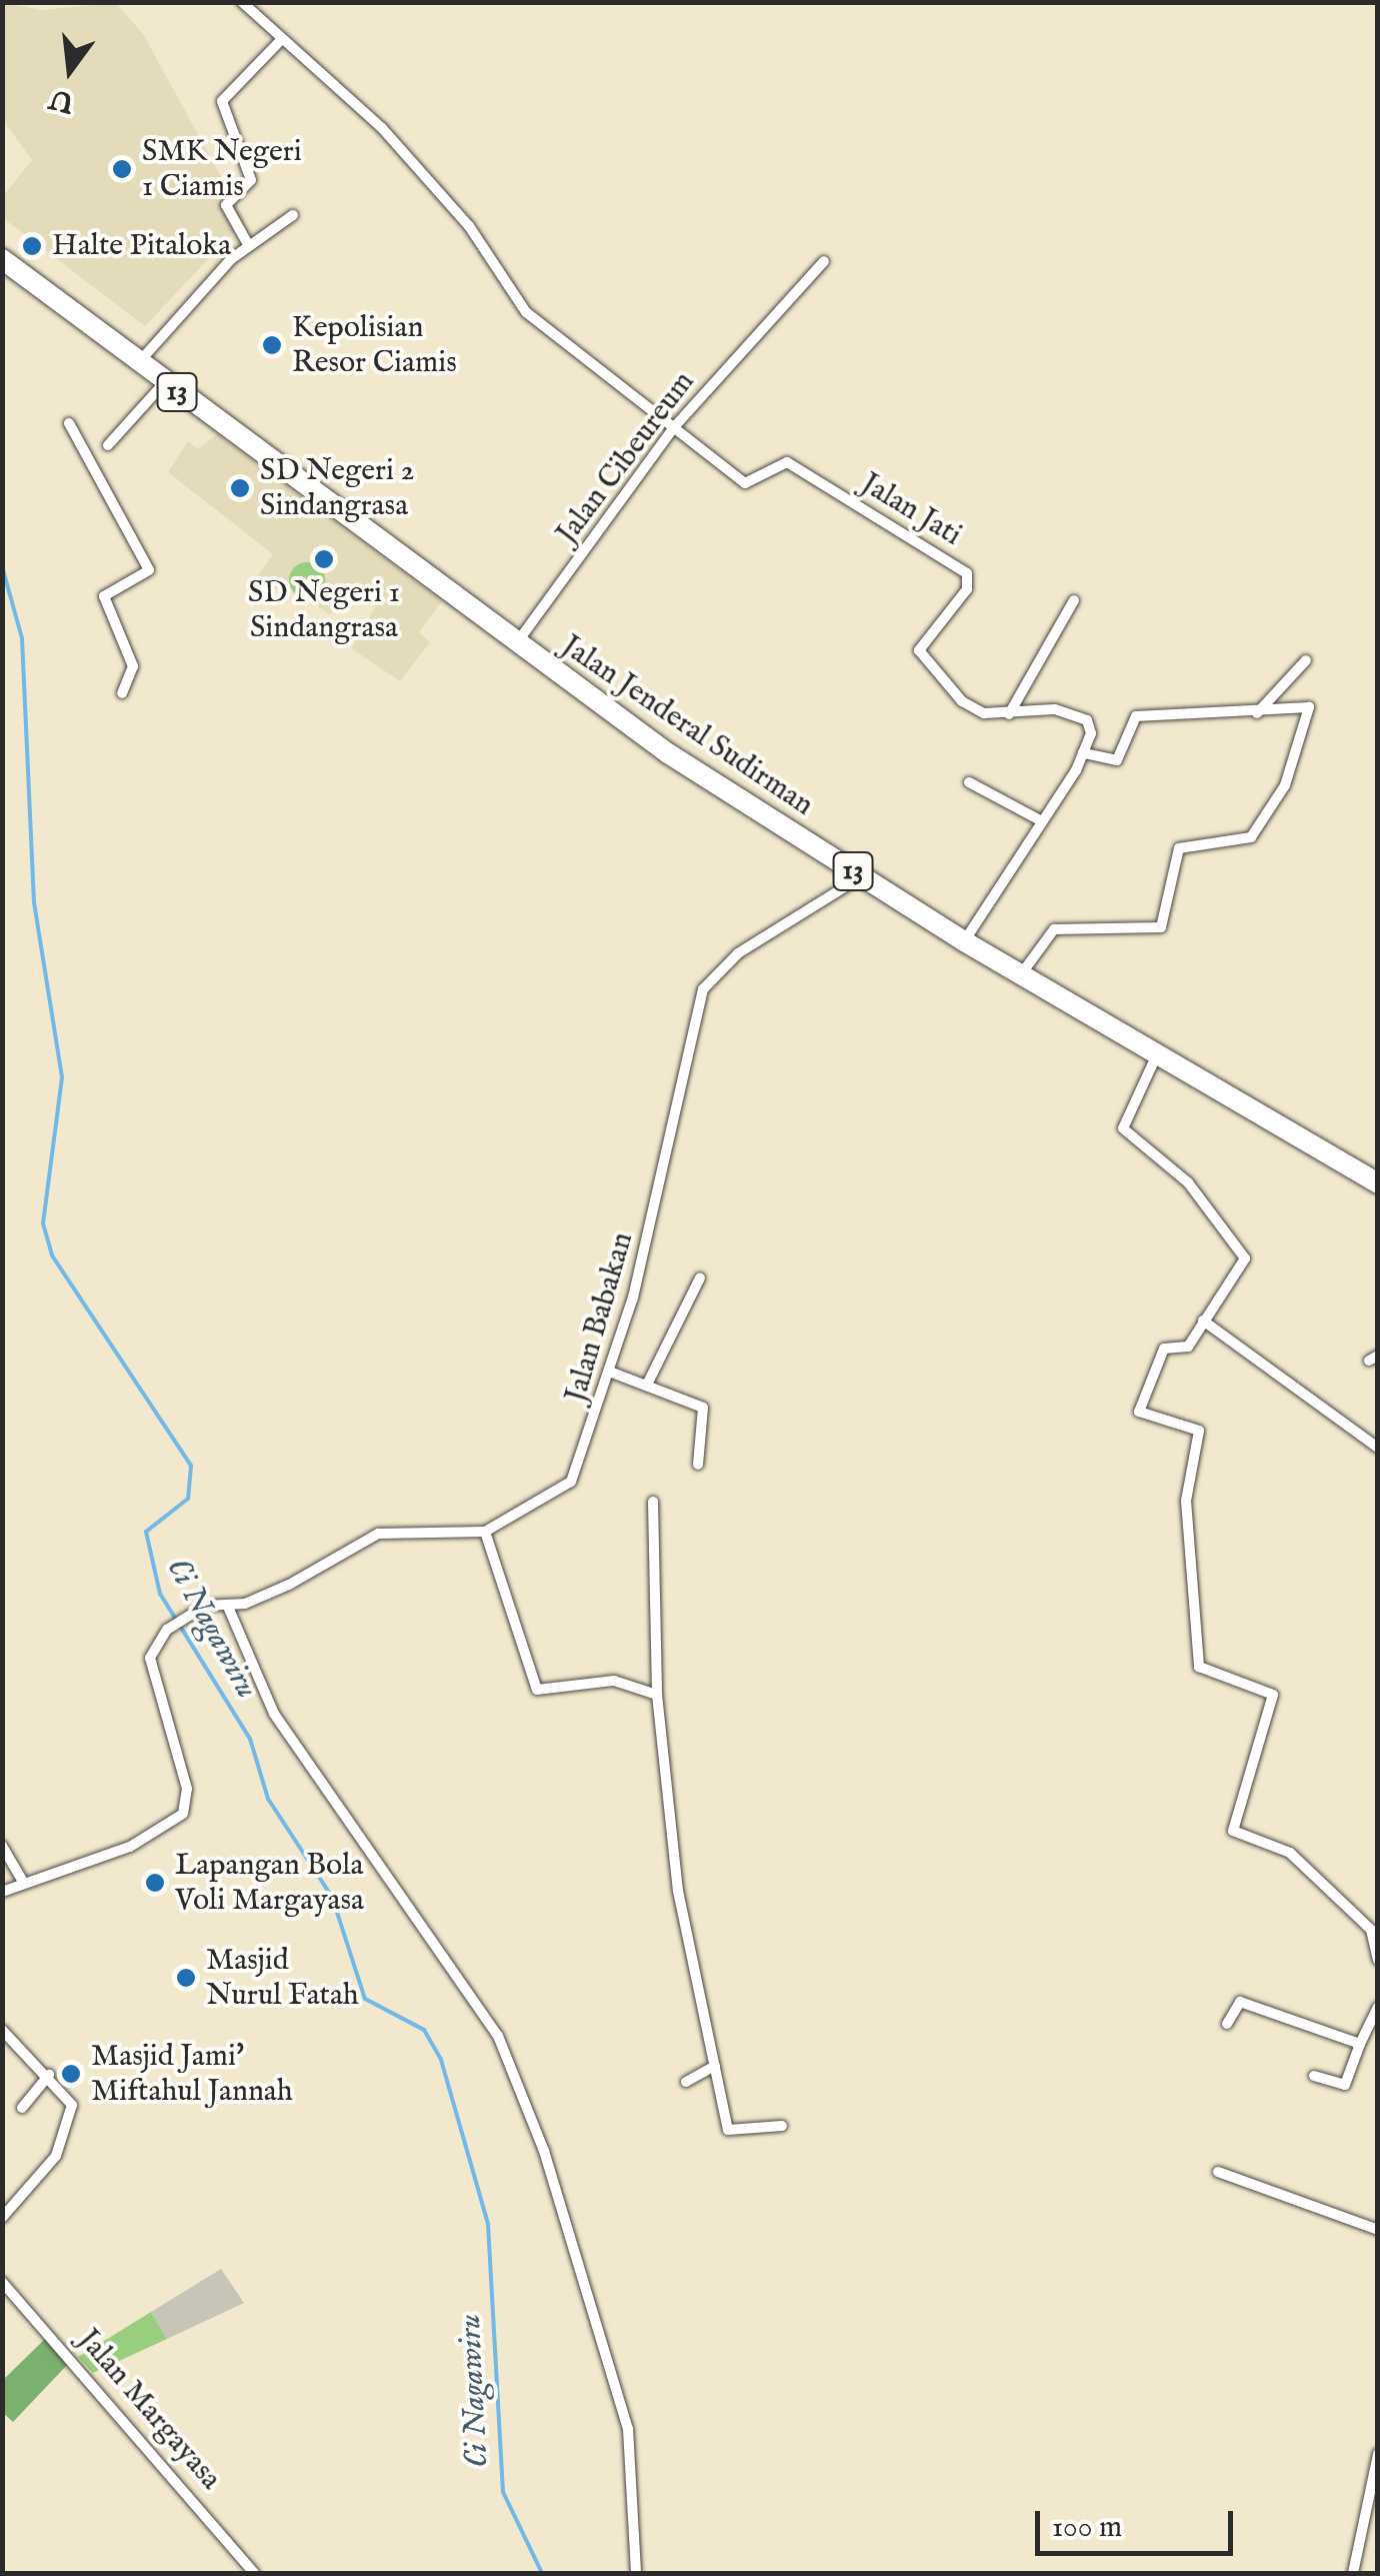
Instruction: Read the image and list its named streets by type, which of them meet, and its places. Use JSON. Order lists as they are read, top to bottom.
{
  "streets": {
    "highway": ["13", "Jalan Jenderal Sudirman"],
    "street": [
      "Jalan Cibeureum",
      "Jalan Jati",
      "Jalan Babakan",
      "Jalan Margayasa"
    ]
  },
  "crossings": [
    ["Jalan Cibeureum", "Jalan Jati"],
    ["Jalan Cibeureum", "Jalan Jenderal Sudirman"],
    ["Jalan Jenderal Sudirman", "Jalan Babakan"]
  ],
  "water": ["Ci Nagawiru"],
  "places": [
    "SMK Negeri 1 Ciamis",
    "Halte Pitaloka",
    "Kepolisian Resor Ciamis",
    "SD Negeri 2 Sindangrasa",
    "SD Negeri 1 Sindangrasa",
    "Lapangan Bola Voli Margayasa",
    "Masjid Nurul Fatah",
    "Masjid Jami' Miftahul Jannah"
  ],
  "scale_bar": "100 m",
  "north": "bottom"
}
